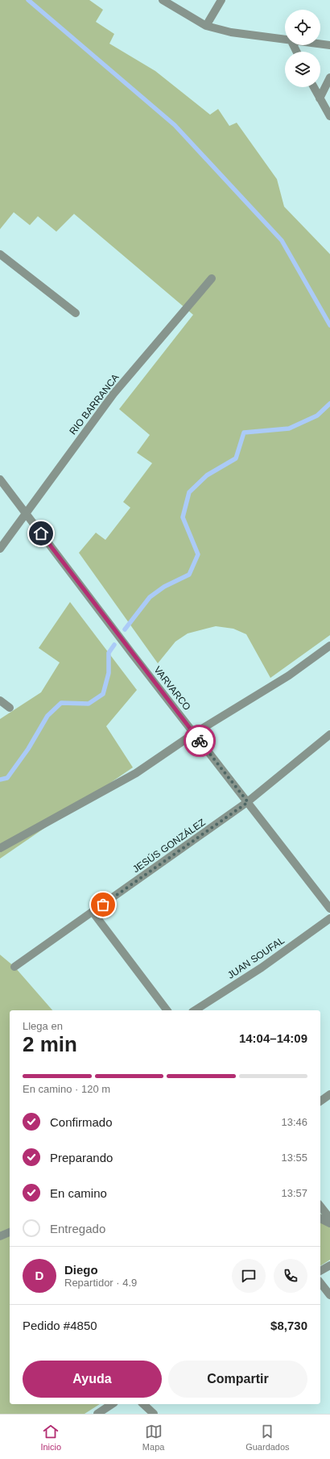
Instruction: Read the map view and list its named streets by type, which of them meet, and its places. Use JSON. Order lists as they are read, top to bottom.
{
  "streets": {
    "street": [
      "RIO BARRANCA",
      "VARVARCO",
      "JESÚS GONZÁLEZ",
      "JUAN SOUFAL"
    ]
  },
  "crossings": [
    ["RIO BARRANCA", "VARVARCO"],
    ["VARVARCO", "JESÚS GONZÁLEZ"]
  ],
  "page": {
    "heading": ["2 min", "Llega en", "14:04–14:09"],
    "panel": [
      "Diego",
      "Repartidor · 4.9",
      "Pedido #4850",
      "$8,730"
    ],
    "bar": "En camino · 120 m",
    "list": [
      ["Confirmado", "13:46"],
      ["Preparando", "13:55"],
      ["En camino", "13:57"],
      "Entregado"
    ],
    "round": "D",
    "buttons": ["Ayuda", "Compartir"],
    "tabs": ["Inicio", "Mapa", "Guardados"]
  }
}
